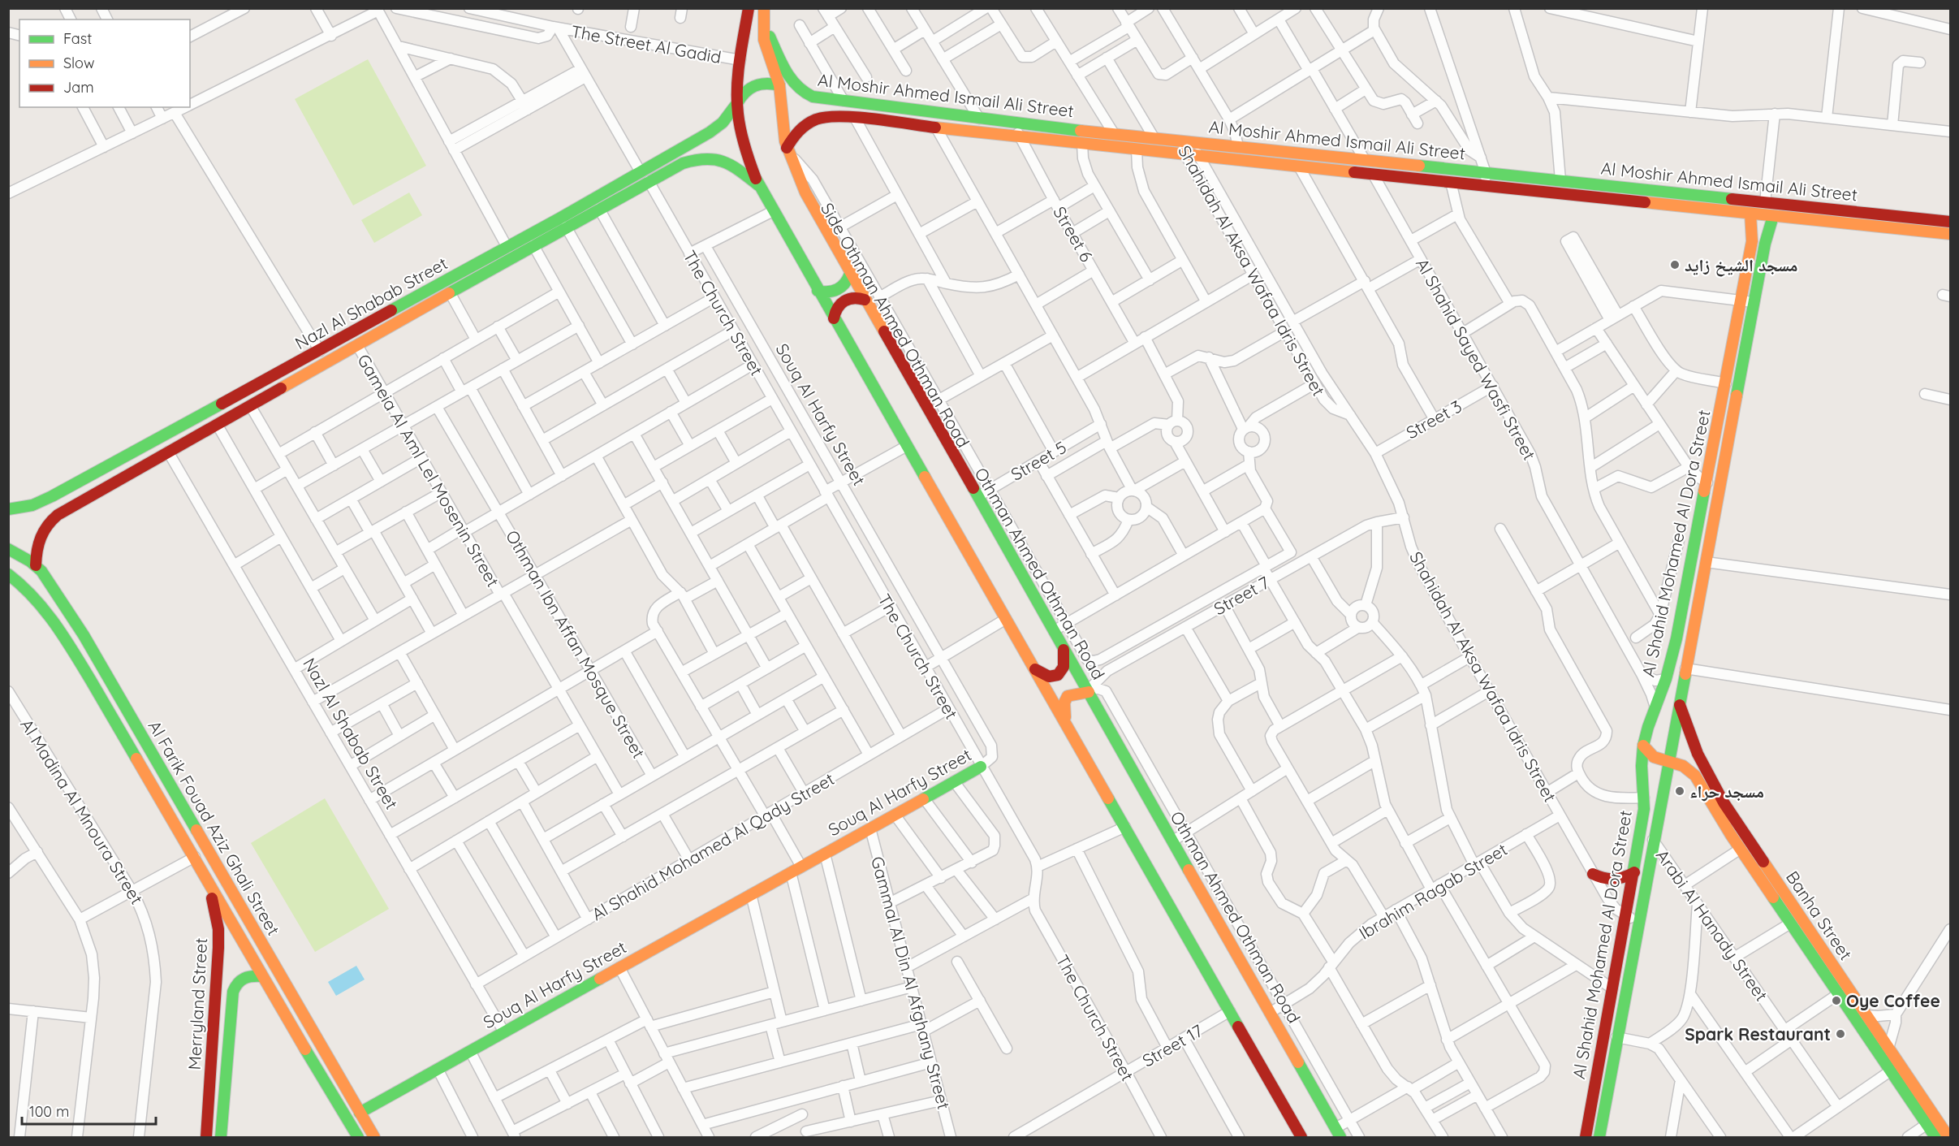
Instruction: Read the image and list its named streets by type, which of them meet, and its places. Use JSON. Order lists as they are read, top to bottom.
{
  "streets": {
    "main road": [
      "Al Moshir Ahmed Ismail Ali Street",
      "Nazl Al Shabab Street",
      "Souq Al Harfy Street",
      "Al Shahid Mohamed Al Dora Street",
      "Othman Ahmed Othman Road",
      "Al Farik Fouad Aziz Ghali Street",
      "Banha Street",
      "Merryland Street"
    ],
    "street": [
      "The Street Al Gadid",
      "Street 6",
      "Shahidah Al Aksa Wafaa Idris Street",
      "The Church Street",
      "Side Othman Ahmed Othman Road",
      "Al Shahid Sayed Wasfi Street",
      "Street 3",
      "Street 5",
      "Gameia Al Aml Lel Mosenin Street",
      "Street 7",
      "Othman Ibn Affan Mosque Street",
      "Al Madina Al Mnoura Street",
      "Al Shahid Mohamed Al Qady Street",
      "Ibrahim Ragab Street",
      "Arabi Al Hanady Street",
      "Gammal Al Din Al Afghany Street",
      "Street 17"
    ]
  },
  "crossings": [
    ["Al Moshir Ahmed Ismail Ali Street", "Street 6"],
    ["Al Moshir Ahmed Ismail Ali Street", "Shahidah Al Aksa Wafaa Idris Street"],
    ["Al Moshir Ahmed Ismail Ali Street", "Side Othman Ahmed Othman Road"],
    ["Al Moshir Ahmed Ismail Ali Street", "Al Shahid Sayed Wasfi Street"],
    ["Al Moshir Ahmed Ismail Ali Street", "Al Shahid Mohamed Al Dora Street"],
    ["Al Moshir Ahmed Ismail Ali Street", "Othman Ahmed Othman Road"],
    ["Shahidah Al Aksa Wafaa Idris Street", "Street 3"],
    ["Shahidah Al Aksa Wafaa Idris Street", "Al Shahid Mohamed Al Dora Street"],
    ["Shahidah Al Aksa Wafaa Idris Street", "Street 7"],
    ["Shahidah Al Aksa Wafaa Idris Street", "Ibrahim Ragab Street"],
    ["Nazl Al Shabab Street", "The Church Street"],
    ["Nazl Al Shabab Street", "Souq Al Harfy Street"],
    ["Nazl Al Shabab Street", "Gameia Al Aml Lel Mosenin Street"],
    ["Nazl Al Shabab Street", "Othman Ahmed Othman Road"],
    ["Nazl Al Shabab Street", "Al Farik Fouad Aziz Ghali Street"],
    ["Nazl Al Shabab Street", "Al Shahid Mohamed Al Qady Street"],
    ["The Church Street", "Souq Al Harfy Street"],
    ["The Church Street", "Al Shahid Mohamed Al Qady Street"],
    ["The Church Street", "Street 17"],
    ["Side Othman Ahmed Othman Road", "Street 5"],
    ["Side Othman Ahmed Othman Road", "Othman Ahmed Othman Road"],
    ["Side Othman Ahmed Othman Road", "Street 7"],
    ["Al Shahid Sayed Wasfi Street", "Street 3"],
    ["Al Shahid Sayed Wasfi Street", "Al Shahid Mohamed Al Dora Street"],
    ["Souq Al Harfy Street", "Al Farik Fouad Aziz Ghali Street"],
    ["Souq Al Harfy Street", "Gammal Al Din Al Afghany Street"],
    ["Street 5", "Othman Ahmed Othman Road"],
    ["Al Shahid Mohamed Al Dora Street", "Banha Street"],
    ["Al Shahid Mohamed Al Dora Street", "Arabi Al Hanady Street"],
    ["Othman Ahmed Othman Road", "Street 7"],
    ["Othman Ahmed Othman Road", "Ibrahim Ragab Street"],
    ["Al Farik Fouad Aziz Ghali Street", "Merryland Street"]
  ],
  "places": [
    "مسجد الشيخ زايد",
    "مسجد حراء",
    "Oye Coffee",
    "Spark Restaurant"
  ],
  "legend": ["Fast", "Slow", "Jam"],
  "scale_bar": "100 m"
}
